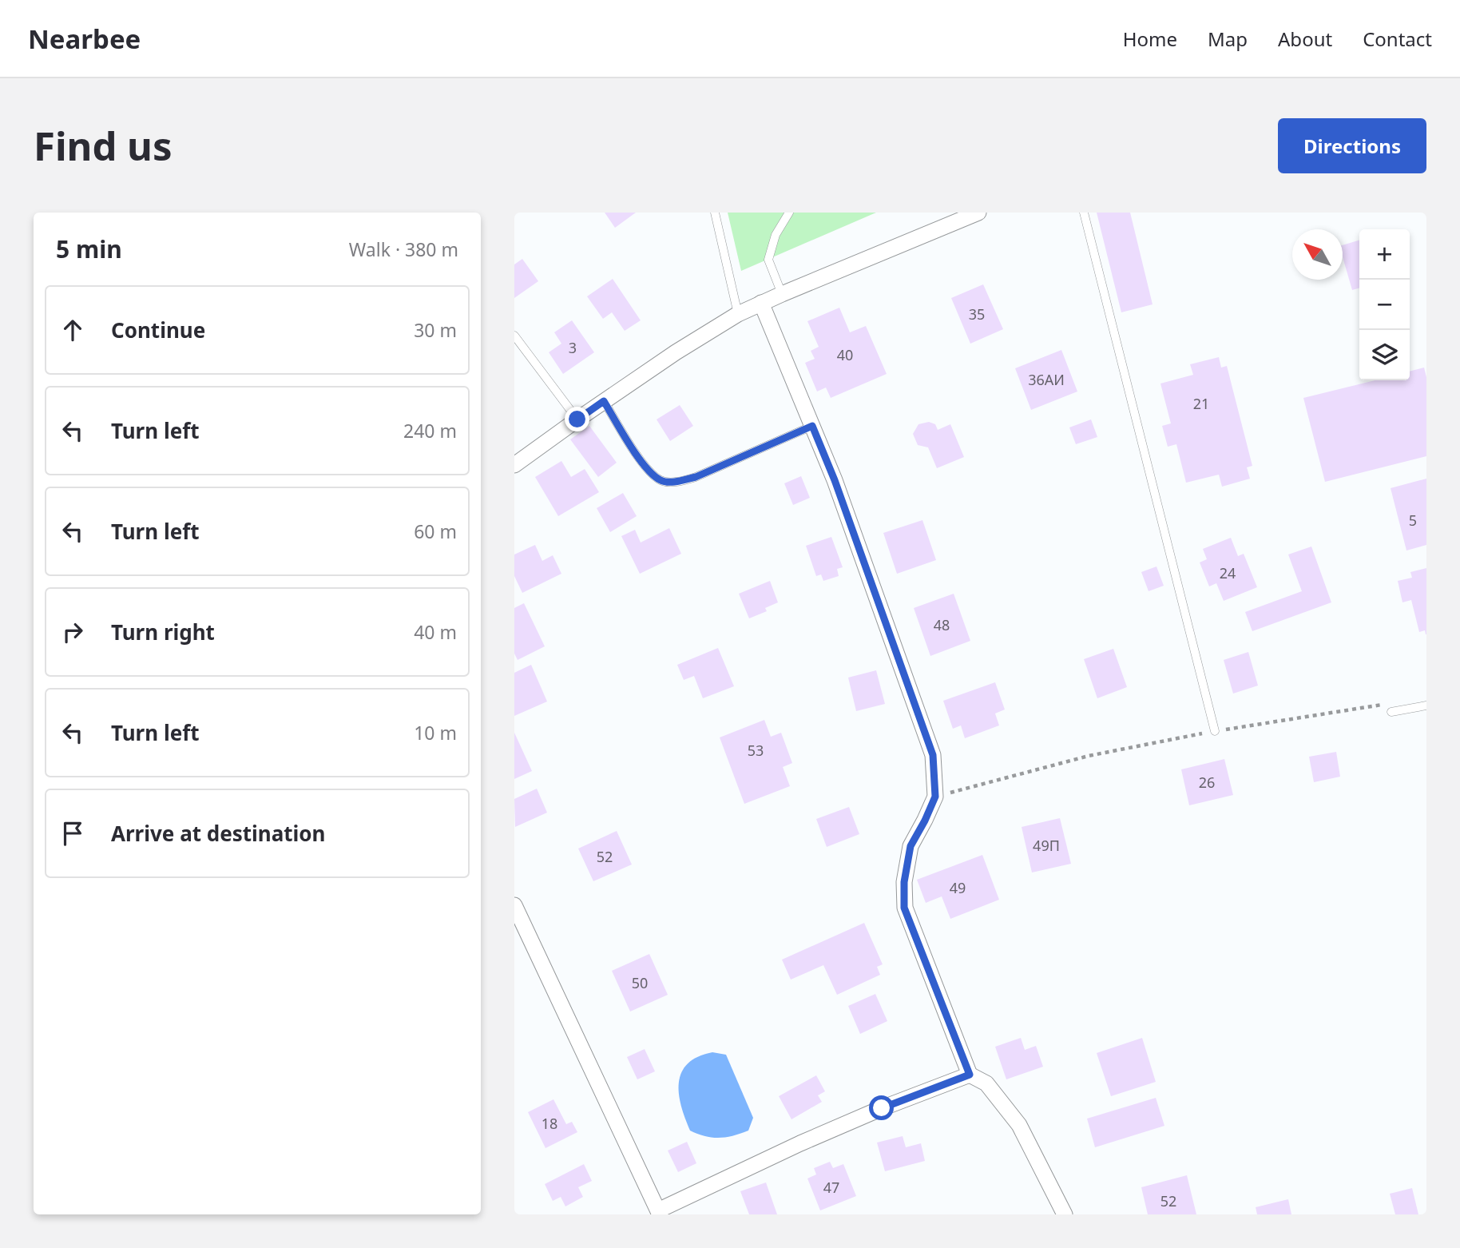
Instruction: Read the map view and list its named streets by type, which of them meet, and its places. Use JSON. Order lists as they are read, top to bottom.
{
  "house_numbers": [
    "35",
    "3",
    "40",
    "36АИ",
    "21",
    "5",
    "24",
    "48",
    "53",
    "26",
    "49П",
    "52",
    "49",
    "50",
    "18",
    "47",
    "52"
  ],
  "north": "top left",
  "page": {
    "header": "Nearbee",
    "nav": [
      "Home",
      "Map",
      "About",
      "Contact"
    ],
    "buttons": "Directions",
    "title": "Find us",
    "heading": ["5 min", "Walk · 380 m"],
    "map_buttons": ["+", "−"],
    "list": [
      ["Continue", "30 m"],
      ["Turn left", "240 m"],
      ["Turn left", "60 m"],
      ["Turn right", "40 m"],
      ["Turn left", "10 m"],
      "Arrive at destination"
    ]
  }
}
